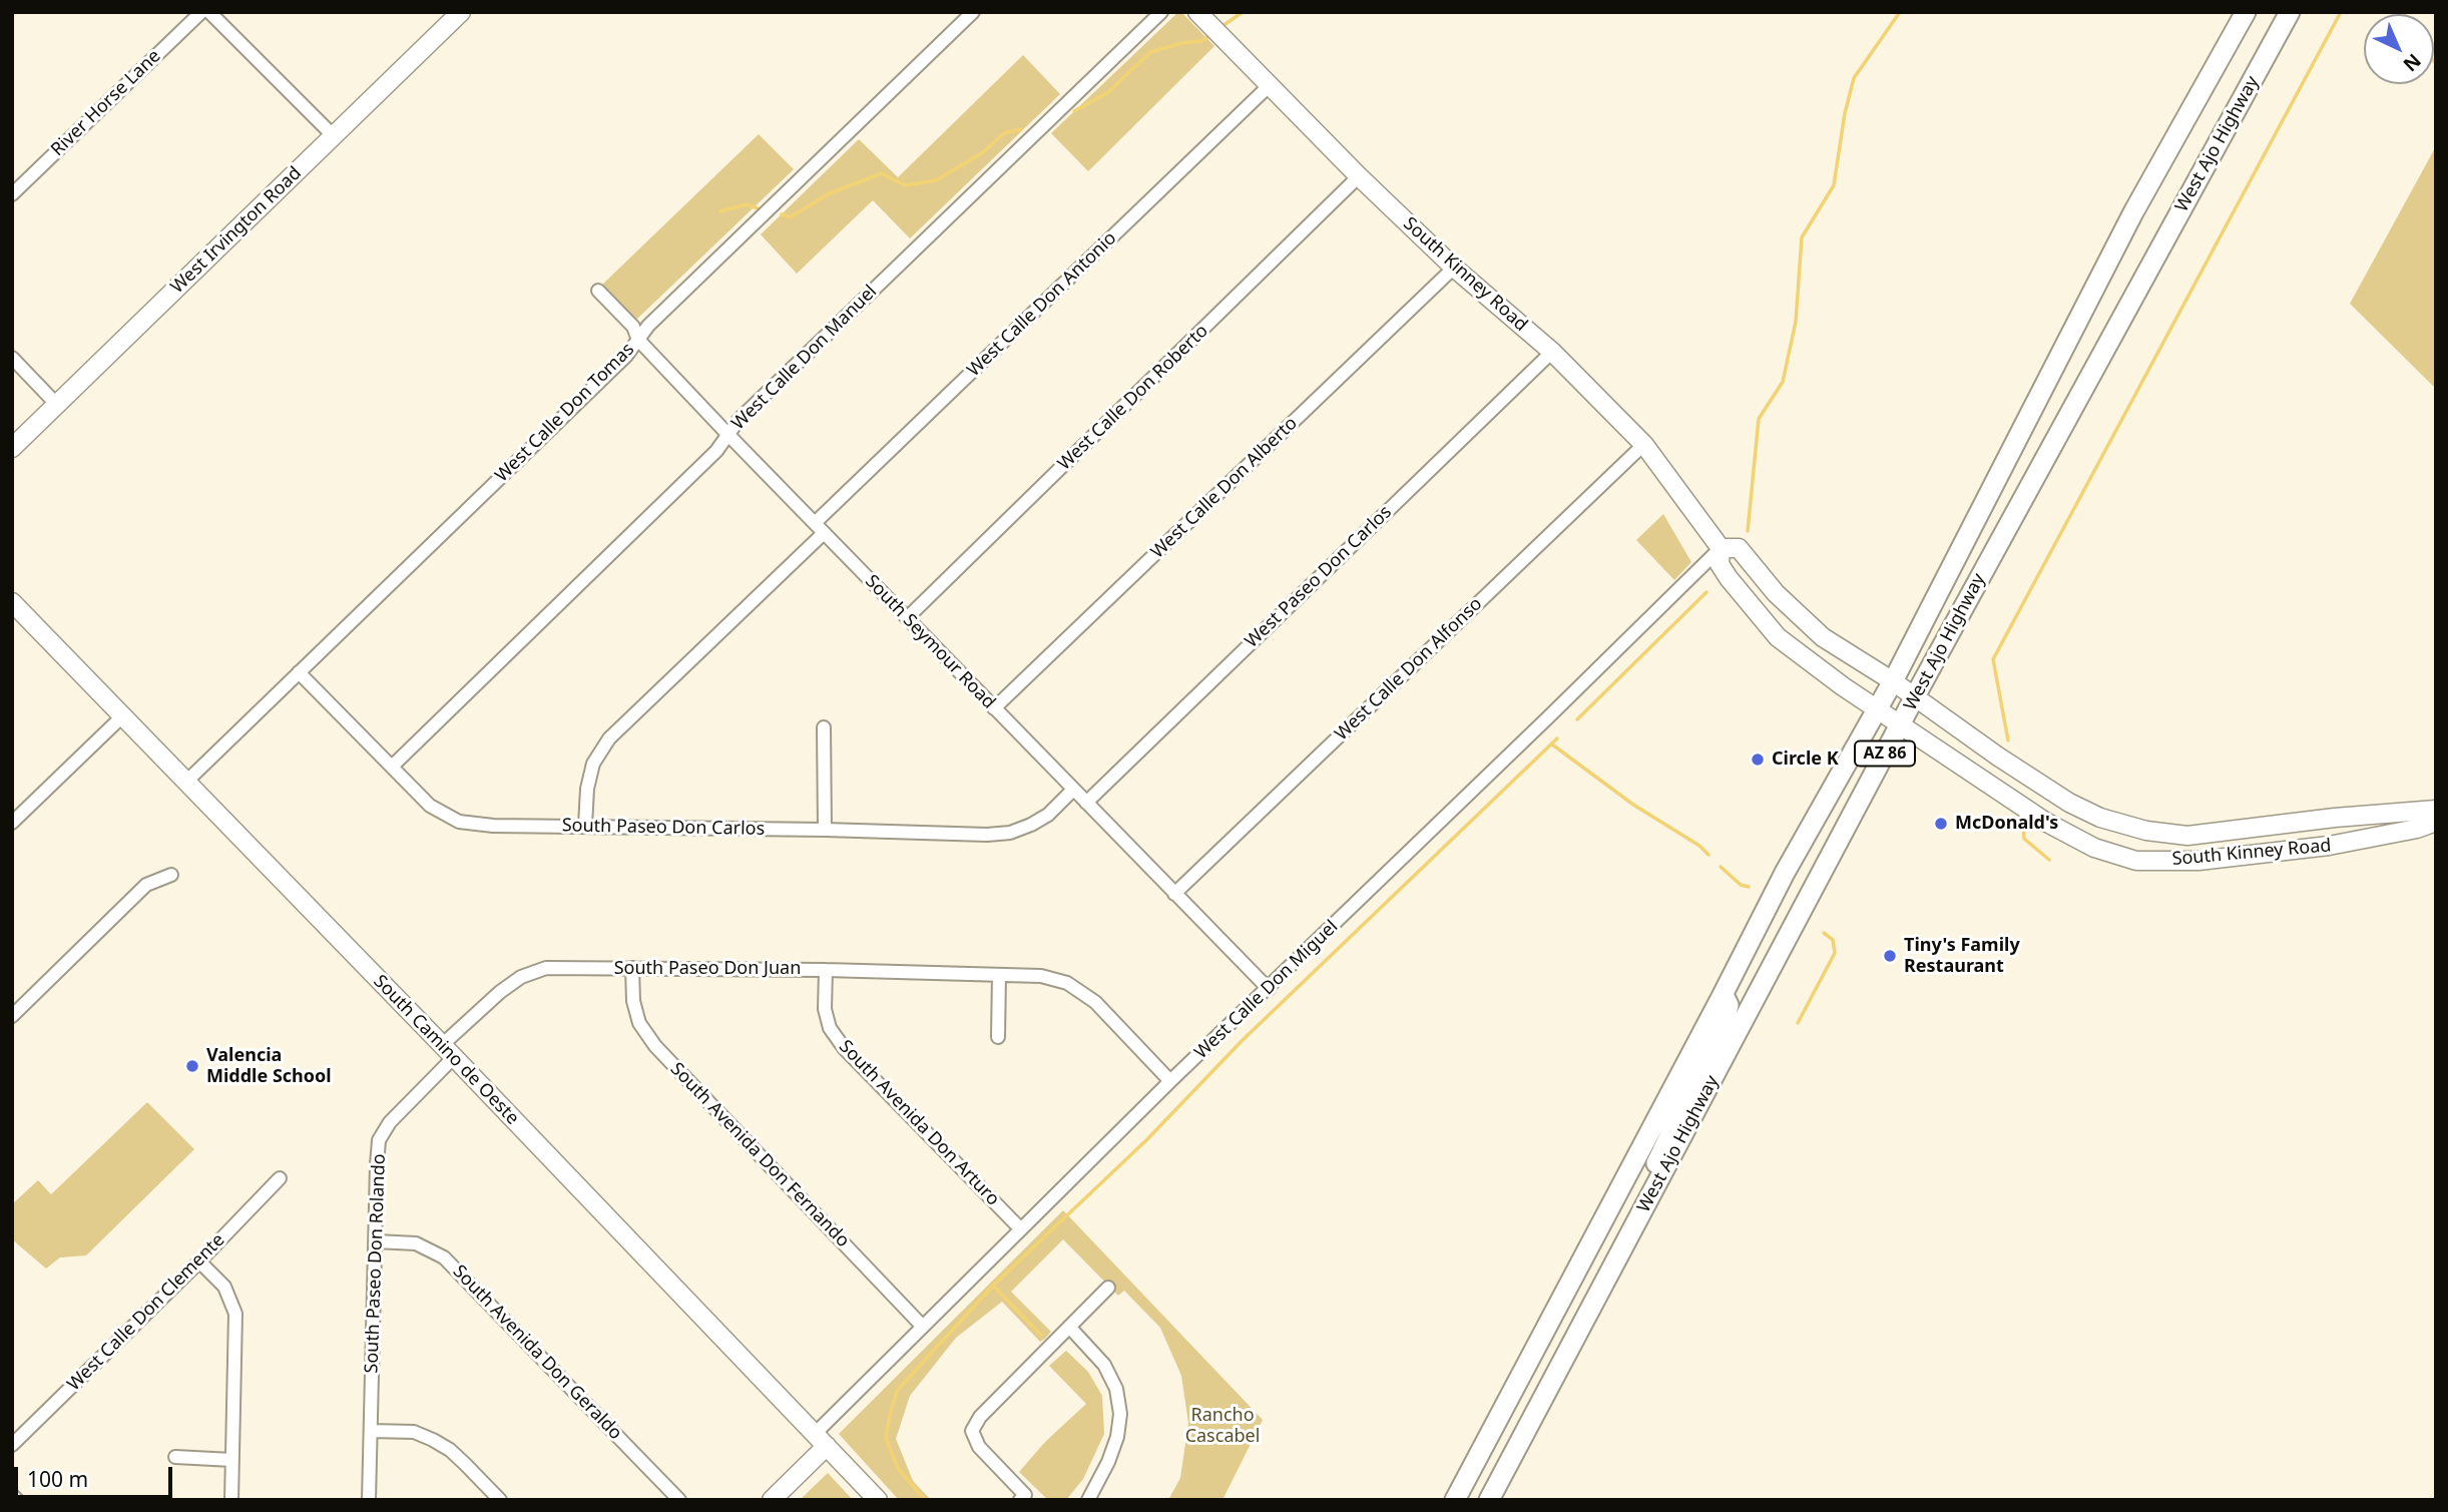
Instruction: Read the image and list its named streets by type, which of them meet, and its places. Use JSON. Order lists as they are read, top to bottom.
{
  "streets": {
    "main road": [
      "West Ajo Highway",
      "West Irvington Road",
      "South Kinney Road",
      "AZ 86",
      "West Calle Don Miguel",
      "South Camino de Oeste"
    ],
    "street": [
      "River Horse Lane",
      "West Calle Don Antonio",
      "West Calle Don Manuel",
      "West Calle Don Roberto",
      "West Calle Don Tomas",
      "West Calle Don Alberto",
      "West Paseo Don Carlos",
      "South Seymour Road",
      "West Calle Don Alfonso",
      "South Paseo Don Carlos",
      "South Paseo Don Juan",
      "South Avenida Don Arturo",
      "South Avenida Don Fernando",
      "South Paseo Don Rolando",
      "West Calle Don Clemente",
      "South Avenida Don Geraldo"
    ]
  },
  "crossings": [
    ["West Ajo Highway", "South Kinney Road"],
    ["South Kinney Road", "West Calle Don Antonio"],
    ["South Kinney Road", "West Calle Don Roberto"],
    ["South Kinney Road", "West Calle Don Alberto"],
    ["South Kinney Road", "West Paseo Don Carlos"],
    ["South Kinney Road", "West Calle Don Alfonso"],
    ["South Kinney Road", "West Calle Don Miguel"],
    ["West Calle Don Antonio", "South Seymour Road"],
    ["West Calle Don Antonio", "South Paseo Don Carlos"],
    ["West Calle Don Manuel", "South Seymour Road"],
    ["West Calle Don Manuel", "South Paseo Don Carlos"],
    ["West Calle Don Roberto", "South Seymour Road"],
    ["West Calle Don Tomas", "South Seymour Road"],
    ["West Calle Don Tomas", "South Paseo Don Carlos"],
    ["West Calle Don Tomas", "South Camino de Oeste"],
    ["West Calle Don Alberto", "South Seymour Road"],
    ["West Paseo Don Carlos", "South Seymour Road"],
    ["South Seymour Road", "West Calle Don Alfonso"],
    ["South Seymour Road", "South Paseo Don Carlos"],
    ["South Seymour Road", "West Calle Don Miguel"],
    ["South Paseo Don Juan", "West Calle Don Miguel"],
    ["South Paseo Don Juan", "South Camino de Oeste"],
    ["South Paseo Don Juan", "South Avenida Don Arturo"],
    ["South Paseo Don Juan", "South Avenida Don Fernando"],
    ["South Paseo Don Juan", "South Paseo Don Rolando"],
    ["West Calle Don Miguel", "South Camino de Oeste"],
    ["West Calle Don Miguel", "South Avenida Don Arturo"],
    ["West Calle Don Miguel", "South Avenida Don Fernando"],
    ["South Camino de Oeste", "South Paseo Don Rolando"],
    ["South Paseo Don Rolando", "South Avenida Don Geraldo"]
  ],
  "parks": ["Rancho Cascabel"],
  "places": [
    "Circle K",
    "McDonald's",
    "Tiny's Family Restaurant",
    "Valencia Middle School"
  ],
  "scale_bar": "100 m",
  "north": "bottom right"
}
